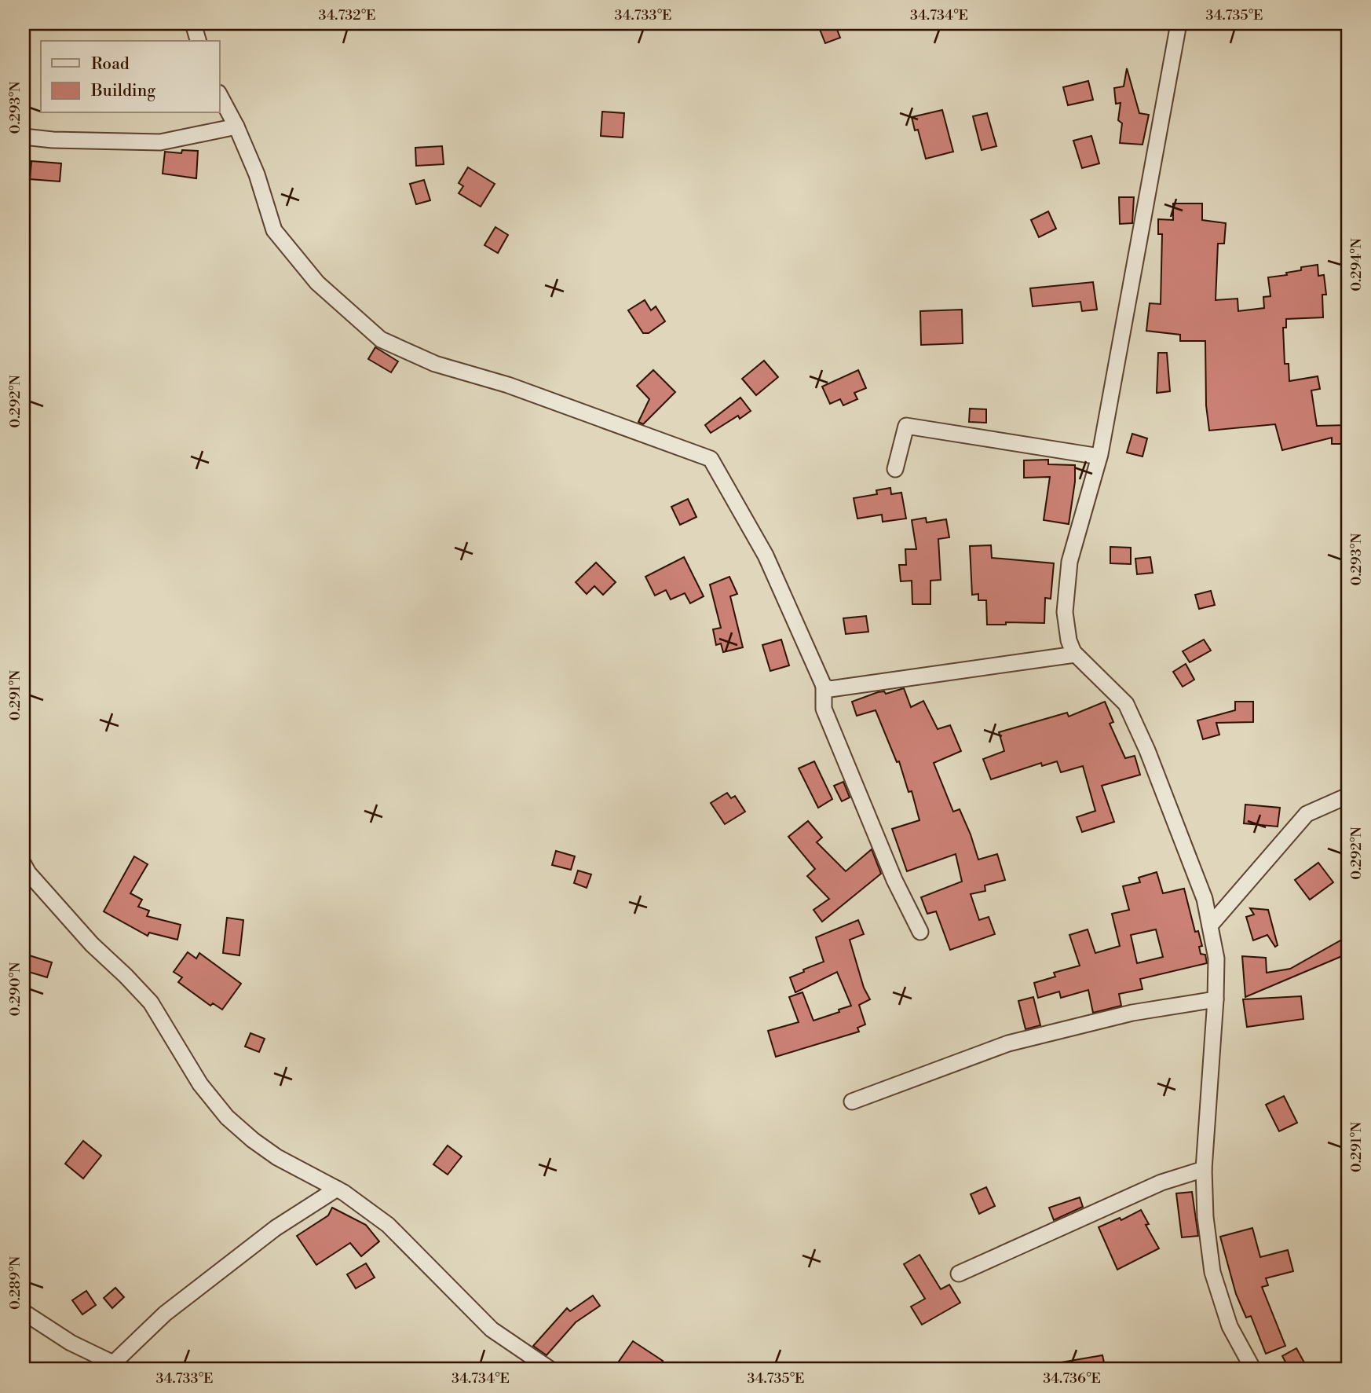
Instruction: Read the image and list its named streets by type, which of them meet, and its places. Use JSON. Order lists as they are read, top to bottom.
{
  "legend": ["Road", "Building"],
  "coordinates": [
    "34.732°E",
    "34.733°E",
    "34.734°E",
    "34.735°E",
    "0.293°N",
    "0.294°N",
    "0.292°N",
    "0.291°N",
    "0.290°N",
    "0.289°N",
    "34.736°E"
  ]
}
